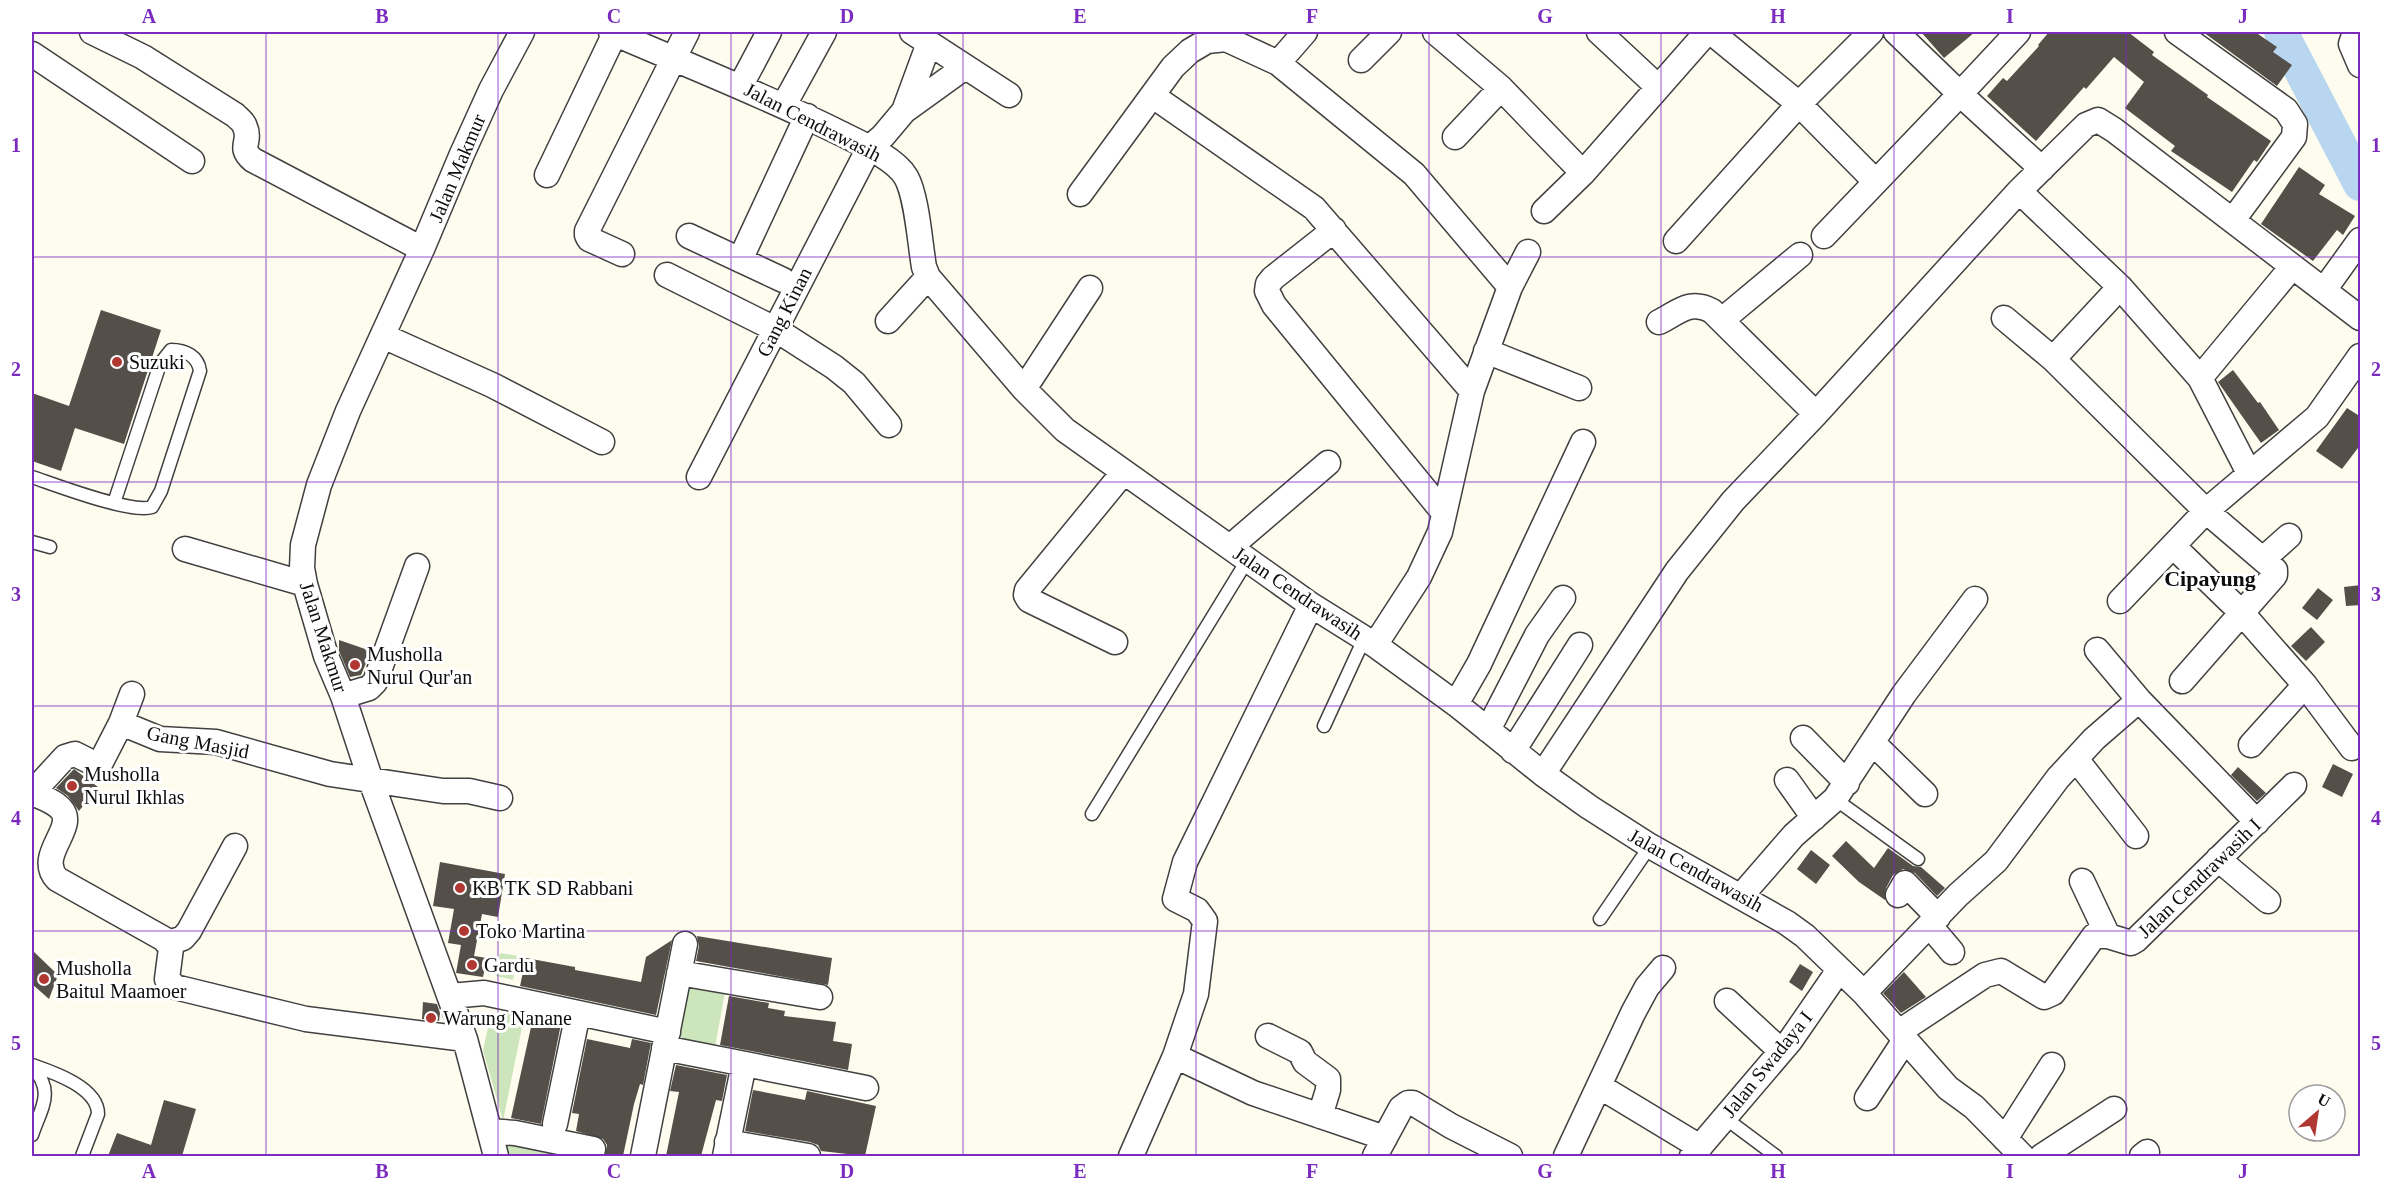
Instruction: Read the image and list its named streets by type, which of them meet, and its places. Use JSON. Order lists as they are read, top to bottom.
{
  "streets": {
    "street": [
      "Jalan Cendrawasih",
      "Jalan Makmur",
      "Gang Kinan",
      "Gang Masjid",
      "Jalan Cendrawasih I",
      "Jalan Swadaya I"
    ]
  },
  "crossings": [
    ["Jalan Cendrawasih", "Gang Kinan"],
    ["Jalan Cendrawasih", "Jalan Cendrawasih I"],
    ["Jalan Cendrawasih", "Jalan Swadaya I"],
    ["Jalan Makmur", "Gang Masjid"]
  ],
  "districts": ["Cipayung"],
  "places": [
    "Suzuki",
    "Musholla Nurul Qur'an",
    "Musholla Nurul Ikhlas",
    "KB TK SD Rabbani",
    "Toko Martina",
    "Gardu",
    "Musholla Baitul Maamoer",
    "Warung Nanane"
  ],
  "north": "top right",
  "grid": {
    "columns": [
      "A",
      "B",
      "C",
      "D",
      "E",
      "F",
      "G",
      "H",
      "I",
      "J"
    ],
    "rows": [
      "1",
      "2",
      "3",
      "4",
      "5"
    ]
  }
}
